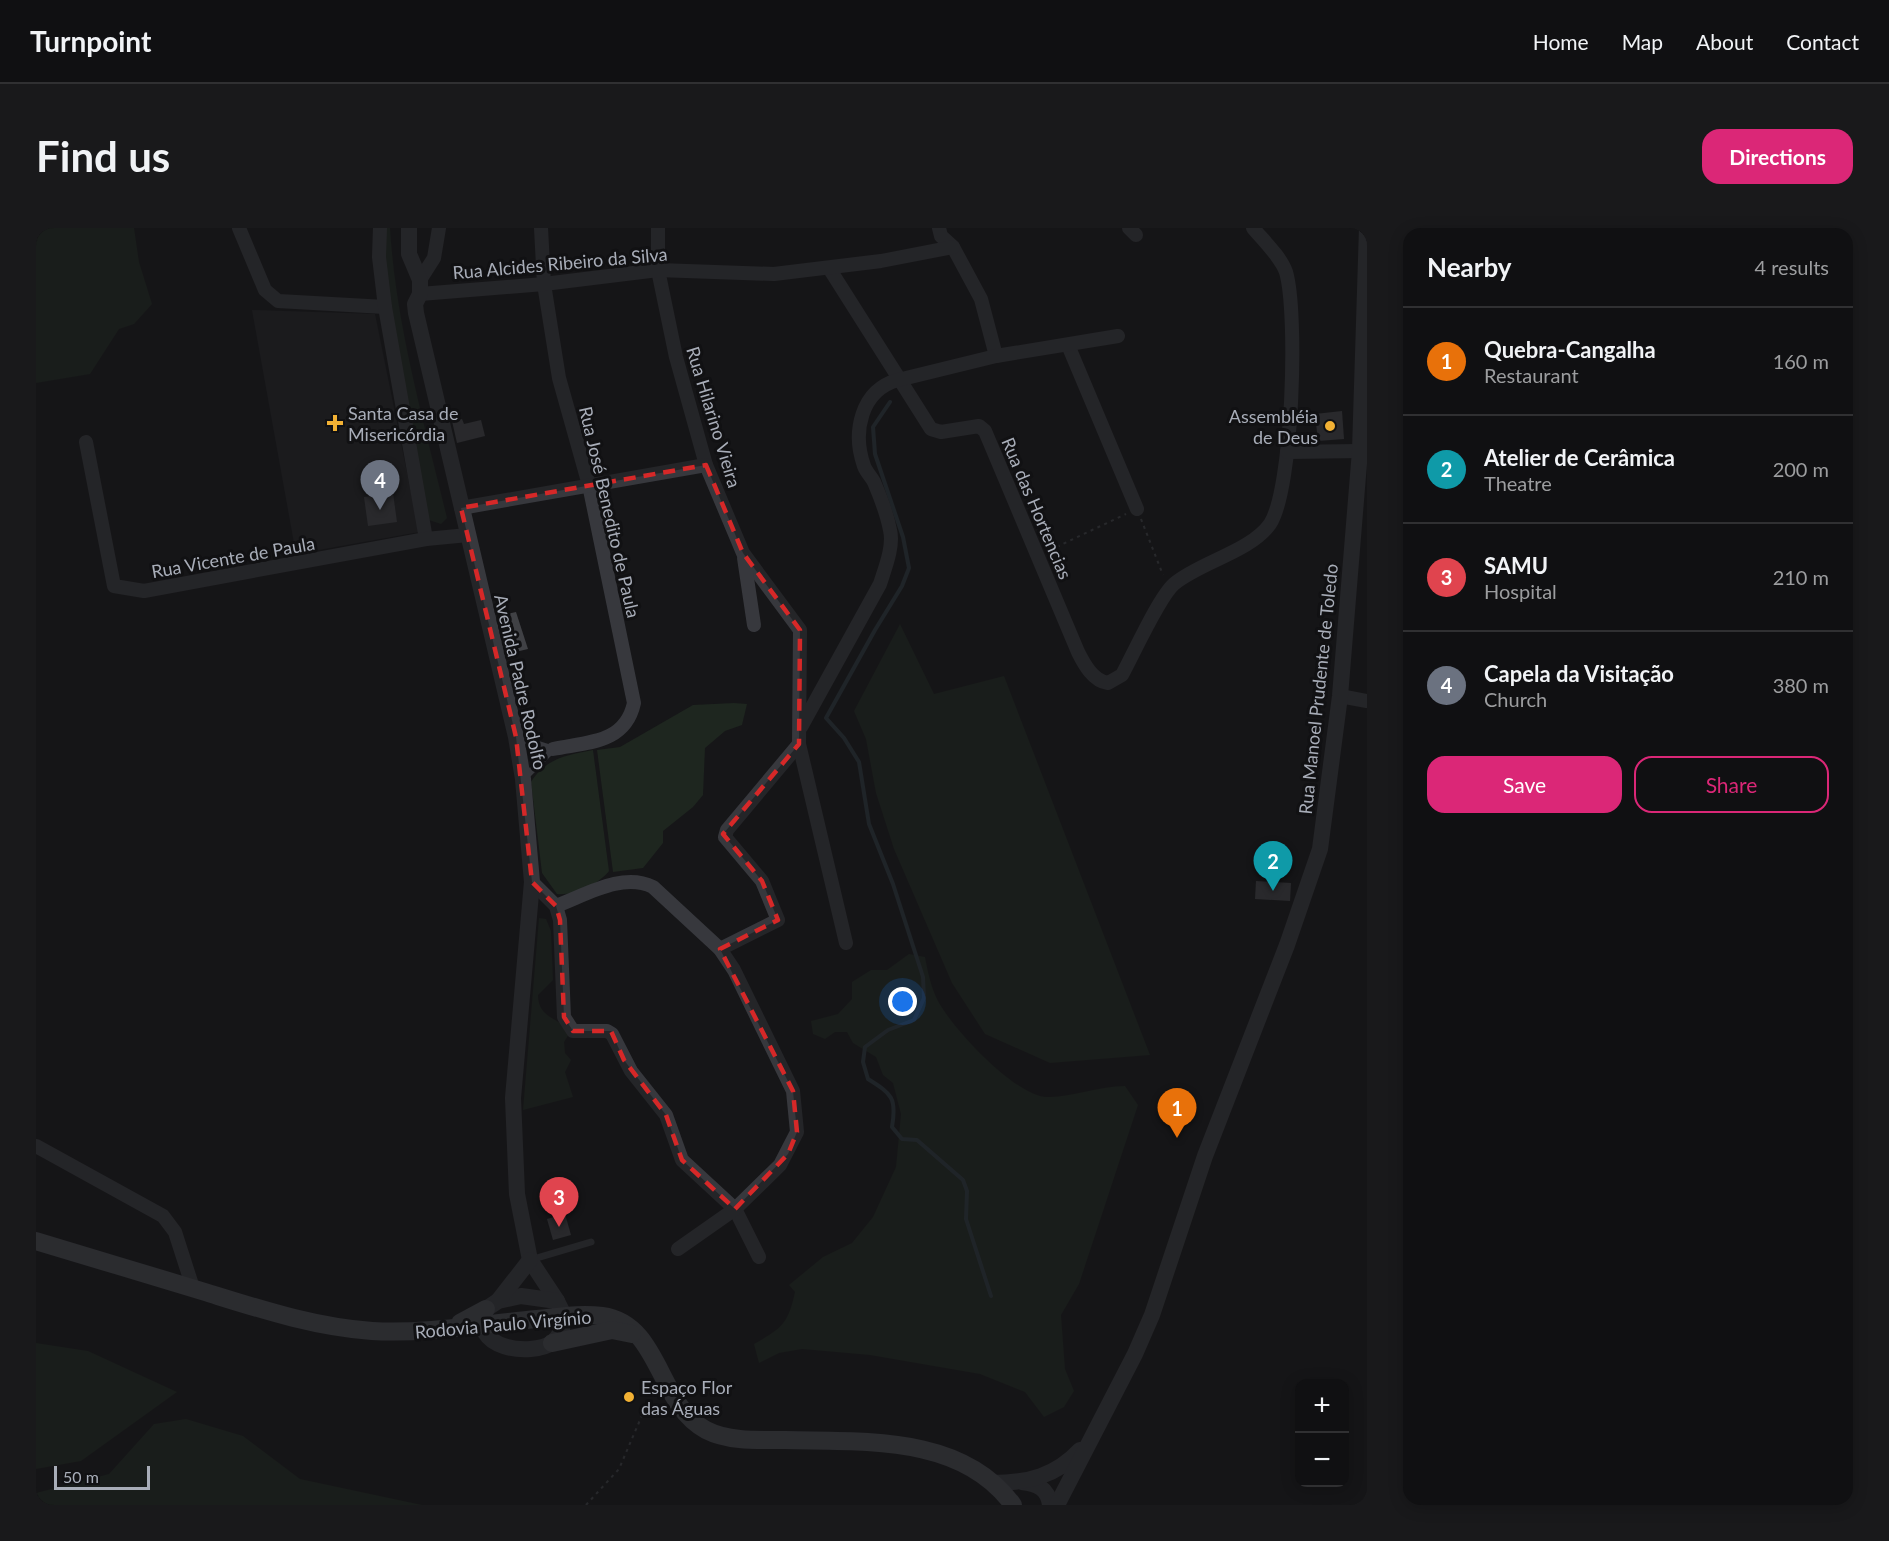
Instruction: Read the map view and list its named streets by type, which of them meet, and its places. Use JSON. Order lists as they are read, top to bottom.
{
  "streets": {
    "main road": ["Rodovia Paulo Virgínio"],
    "street": [
      "Rua Alcides Ribeiro da Silva",
      "Rua Hilarino Vieira",
      "Rua das Hortencias",
      "Rua José Benedito de Paula",
      "Rua Vicente de Paula",
      "Avenida Padre Rodolfo",
      "Rua Manoel Prudente de Toledo"
    ]
  },
  "crossings": [
    ["Rua Alcides Ribeiro da Silva", "Rua Hilarino Vieira"],
    ["Rua Alcides Ribeiro da Silva", "Rua das Hortencias"],
    ["Rua Alcides Ribeiro da Silva", "Rua José Benedito de Paula"],
    ["Rua Alcides Ribeiro da Silva", "Avenida Padre Rodolfo"],
    ["Rua Vicente de Paula", "Avenida Padre Rodolfo"],
    ["Avenida Padre Rodolfo", "Rodovia Paulo Virgínio"],
    ["Rua Manoel Prudente de Toledo", "Rodovia Paulo Virgínio"]
  ],
  "places": {
    "health": ["Santa Casa de Misericórdia"],
    "other": ["Assembléia de Deus", "Espaço Flor das Águas"]
  },
  "scale_bar": "50 m",
  "page": {
    "header": "Turnpoint",
    "nav": [
      "Home",
      "Map",
      "About",
      "Contact"
    ],
    "buttons": [
      "Directions",
      ["Save", "Share"]
    ],
    "title": "Find us",
    "heading": ["Nearby", "4 results"],
    "list": [
      {
        "mark": "1",
        "name": "Quebra-Cangalha",
        "note": "Restaurant",
        "value": "160 m"
      },
      {
        "mark": "2",
        "name": "Atelier de Cerâmica",
        "note": "Theatre",
        "value": "200 m"
      },
      {
        "mark": "3",
        "name": "SAMU",
        "note": "Hospital",
        "value": "210 m"
      },
      {
        "mark": "4",
        "name": "Capela da Visitação",
        "note": "Church",
        "value": "380 m"
      }
    ],
    "pins": [
      "4",
      "2",
      "1",
      "3"
    ],
    "map_buttons": ["+", "−"],
    "scale": "50 m"
  }
}
